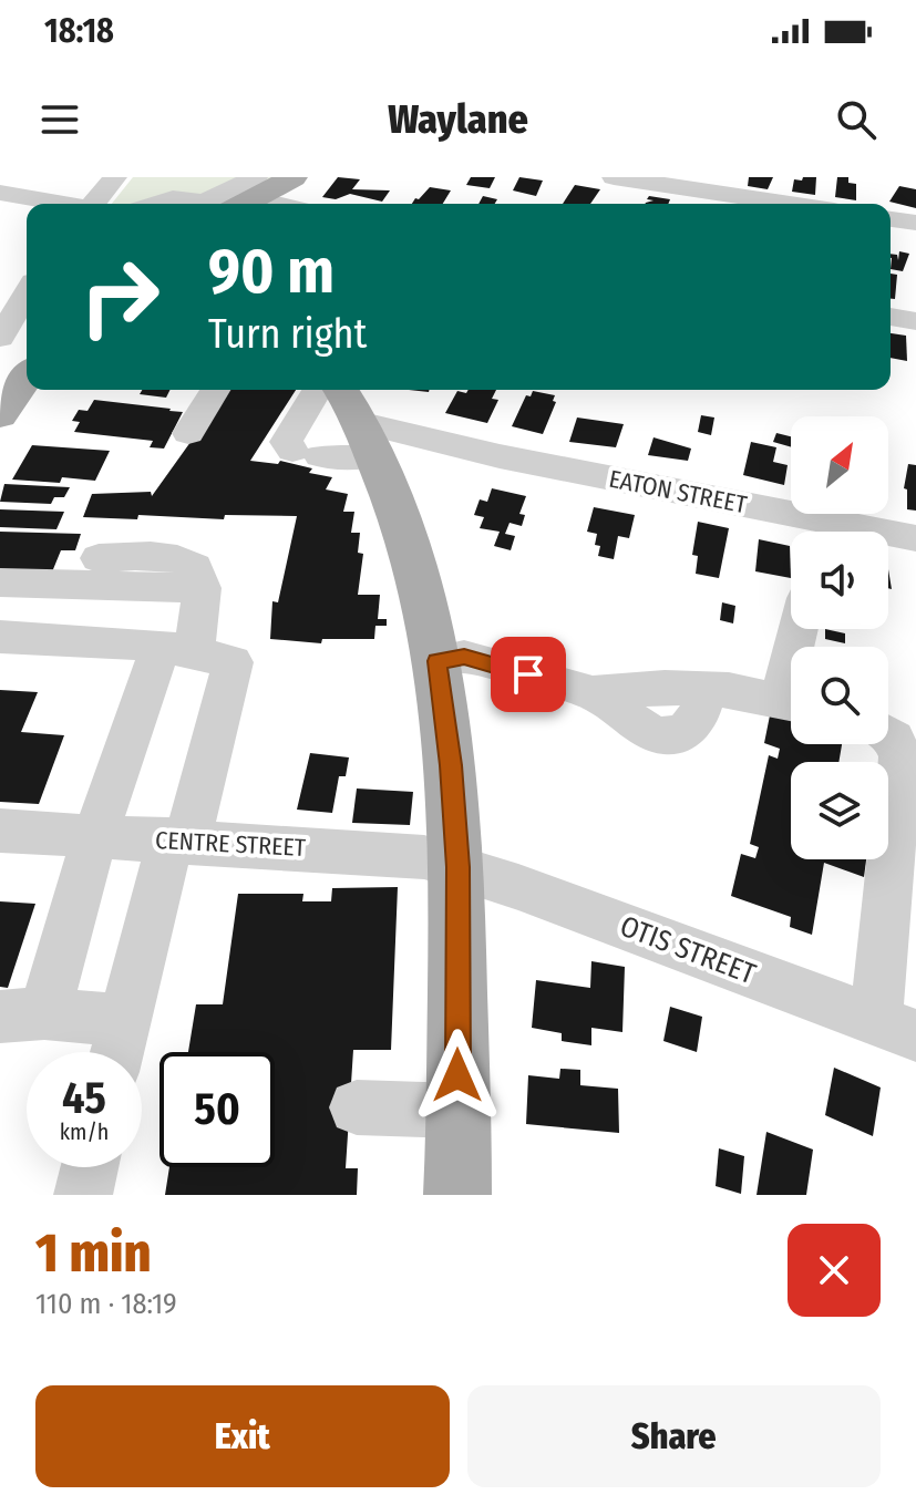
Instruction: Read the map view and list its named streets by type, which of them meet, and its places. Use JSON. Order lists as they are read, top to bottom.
{
  "streets": {
    "street": ["EATON STREET", "CENTRE STREET", "OTIS STREET"]
  },
  "crossings": [
    ["CENTRE STREET", "OTIS STREET"]
  ],
  "north": "top right",
  "page": {
    "status": "18:18",
    "header": "Waylane",
    "turn": ["90 m", "Turn right"],
    "speed": "45 km/h",
    "limit": "50",
    "heading": ["1 min", "110 m · 18:19"],
    "buttons": ["Exit", "Share"]
  }
}
